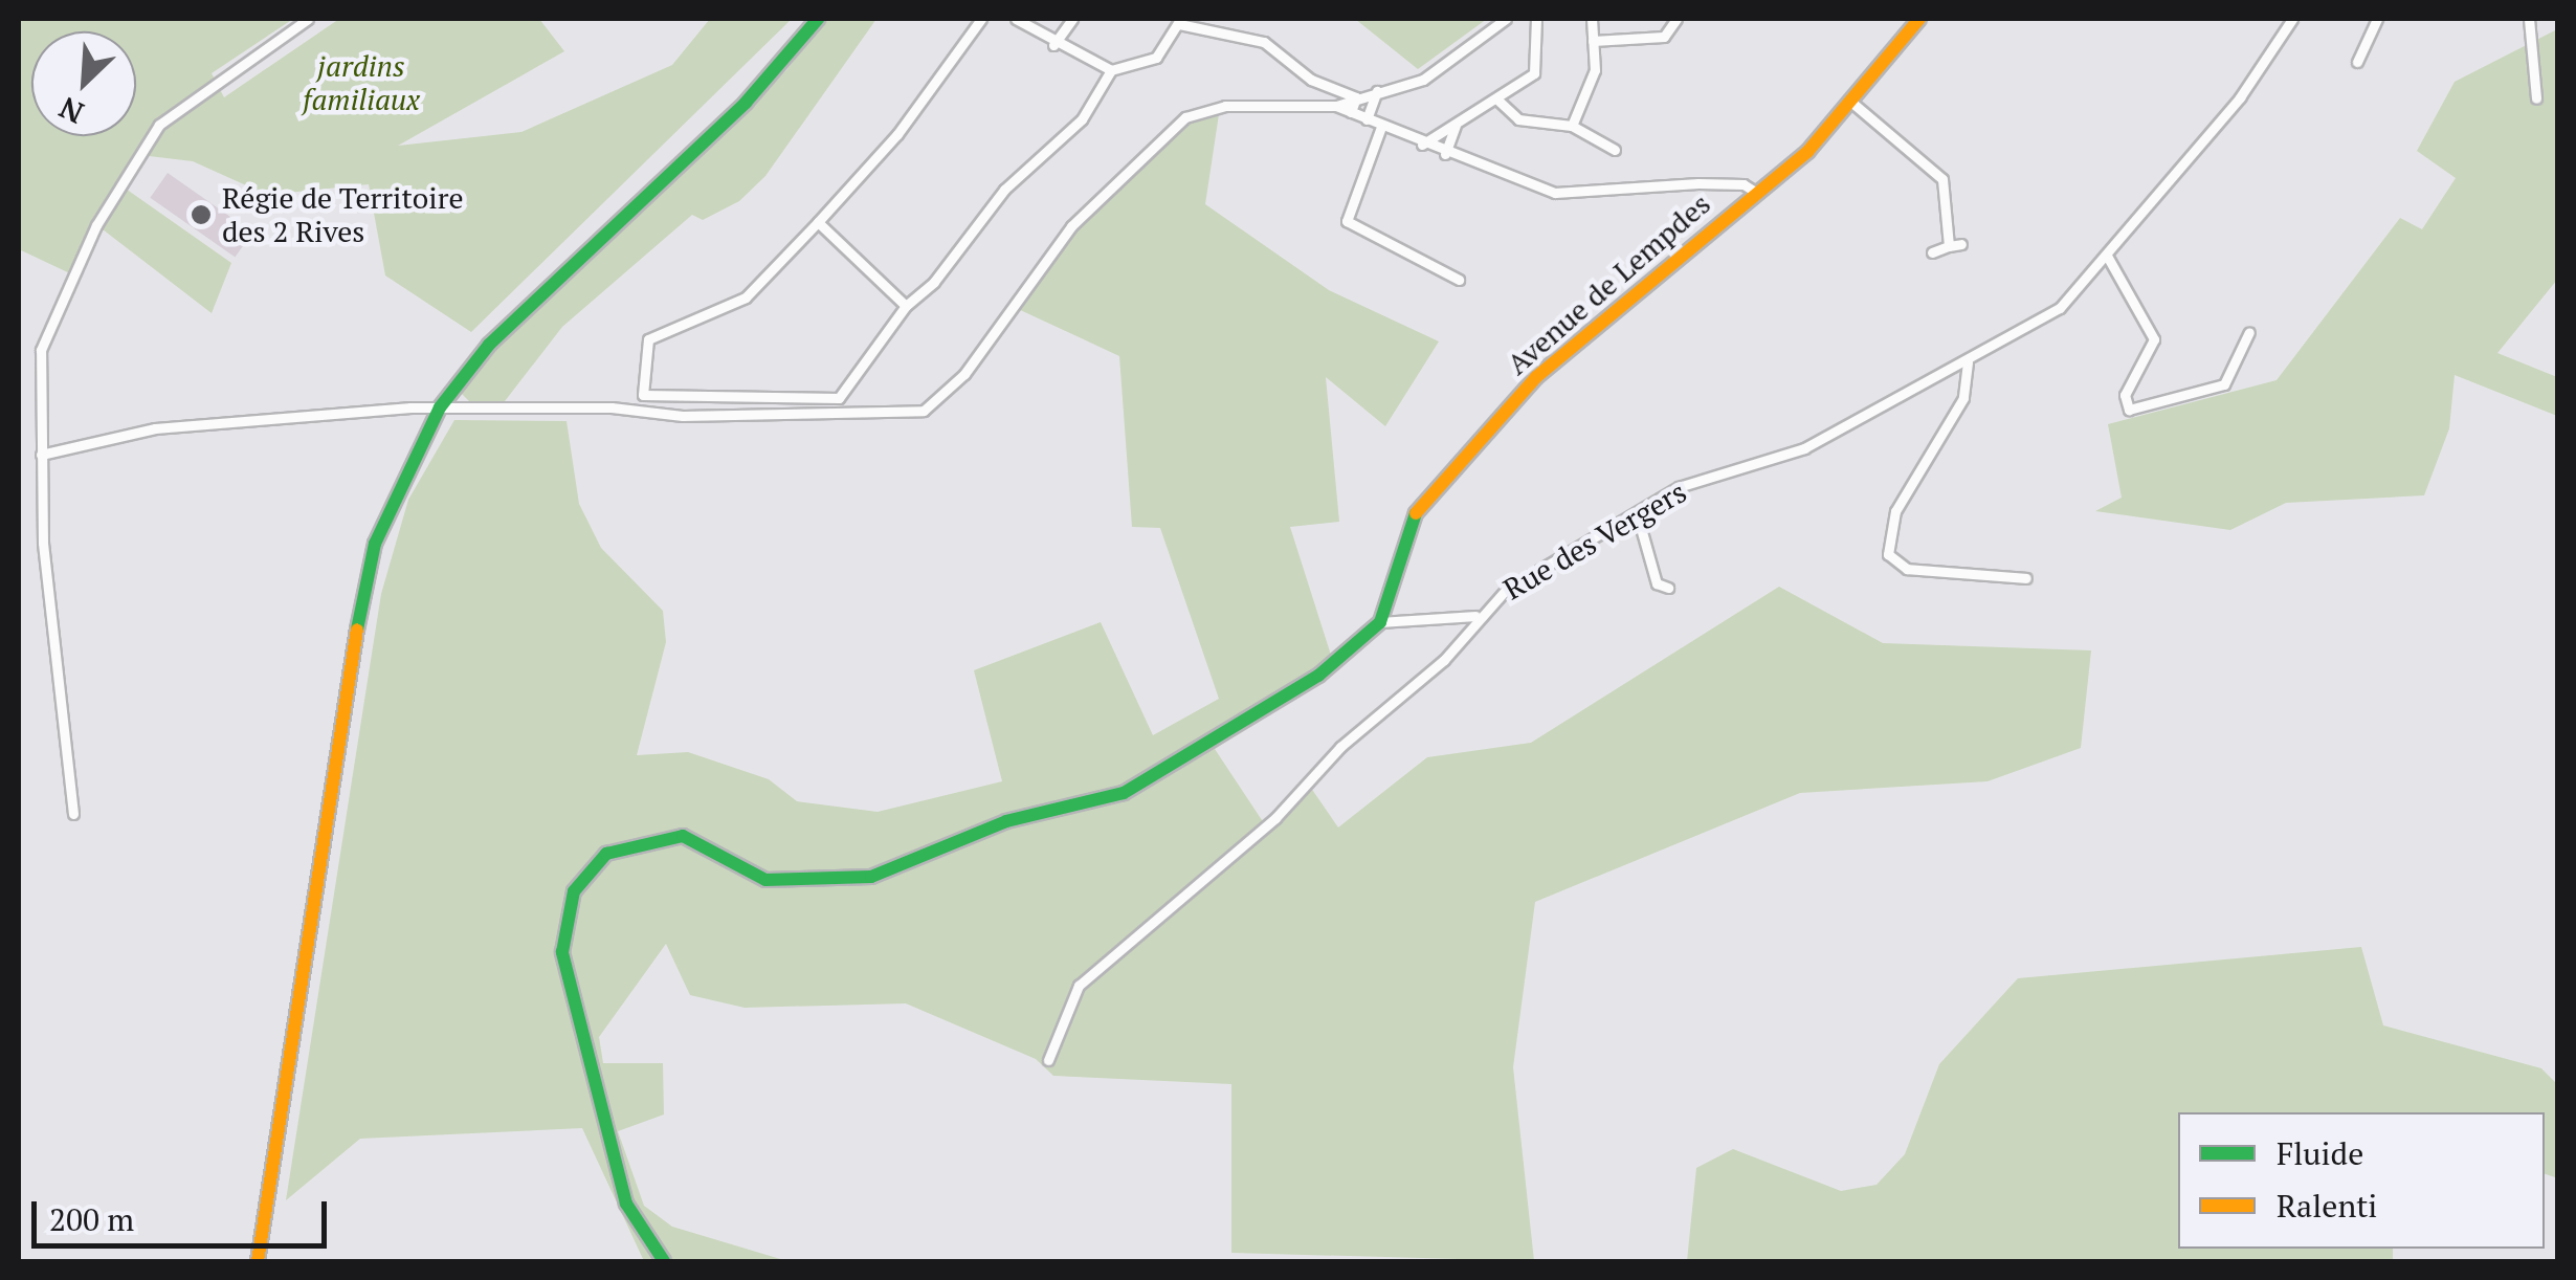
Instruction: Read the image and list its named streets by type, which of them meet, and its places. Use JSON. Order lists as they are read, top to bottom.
{
  "streets": {
    "street": ["Avenue de Lempdes", "Rue des Vergers"]
  },
  "parks": ["jardins familiaux"],
  "places": ["Régie de Territoire des 2 Rives"],
  "legend": ["Fluide", "Ralenti"],
  "scale_bar": "200 m",
  "north": "bottom left"
}
